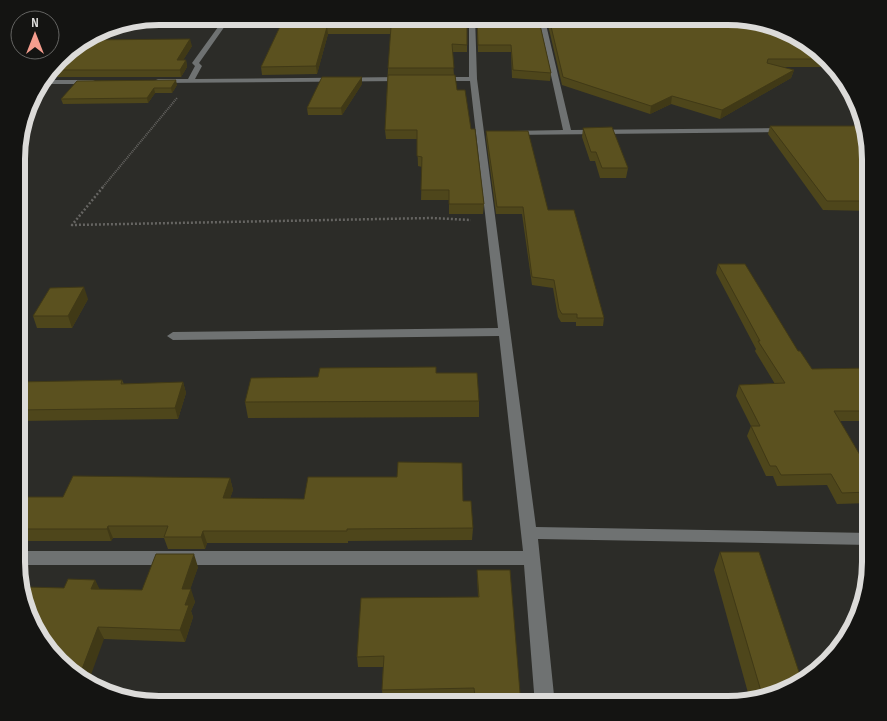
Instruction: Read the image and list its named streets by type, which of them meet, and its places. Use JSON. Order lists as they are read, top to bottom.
{
  "north": "top"
}
